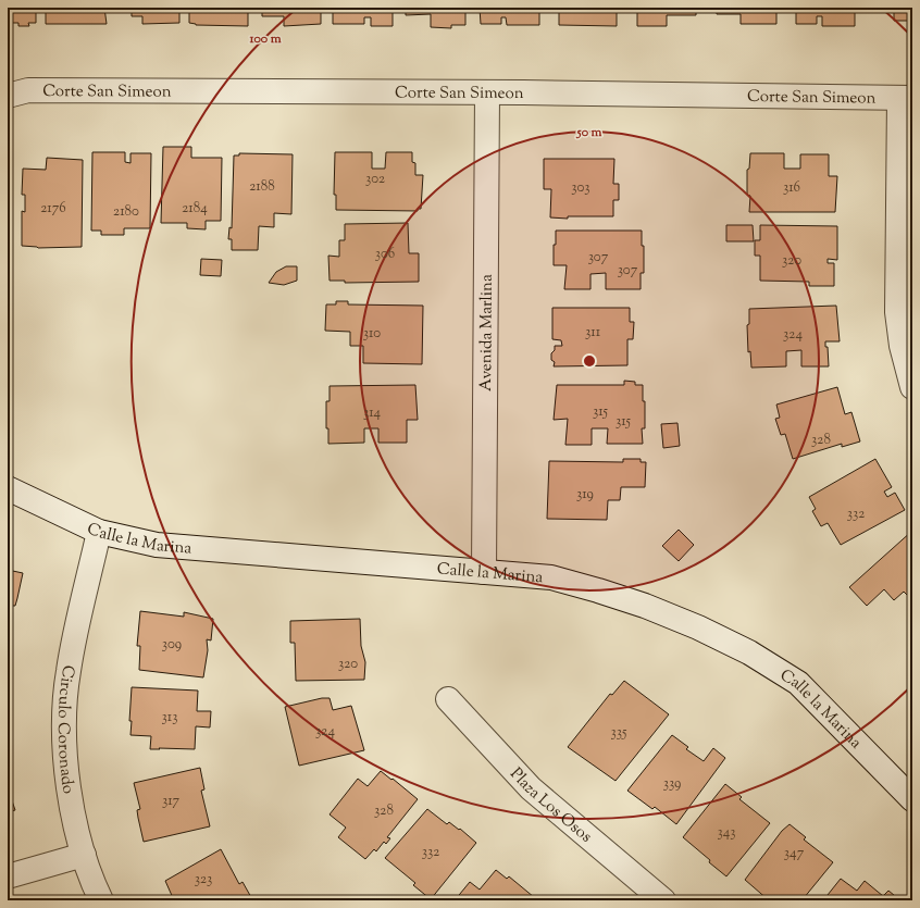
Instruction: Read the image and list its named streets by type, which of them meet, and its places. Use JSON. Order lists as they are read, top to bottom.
{
  "streets": {
    "street": [
      "Corte San Simeon",
      "Avenida Marlina",
      "Calle la Marina",
      "Circulo Coronado",
      "Plaza Los Osos"
    ]
  },
  "crossings": [
    ["Corte San Simeon", "Avenida Marlina"],
    ["Avenida Marlina", "Calle la Marina"],
    ["Calle la Marina", "Circulo Coronado"]
  ],
  "house_numbers": [
    "302",
    "2188",
    "303",
    "316",
    "2176",
    "2184",
    "2180",
    "306",
    "307",
    "320",
    "307",
    "311",
    "310",
    "324",
    "315",
    "314",
    "315",
    "328",
    "319",
    "332",
    "309",
    "320",
    "313",
    "324",
    "335",
    "339",
    "317",
    "328",
    "343",
    "332",
    "347",
    "323"
  ],
  "rings": ["100 m", "50 m"]
}
